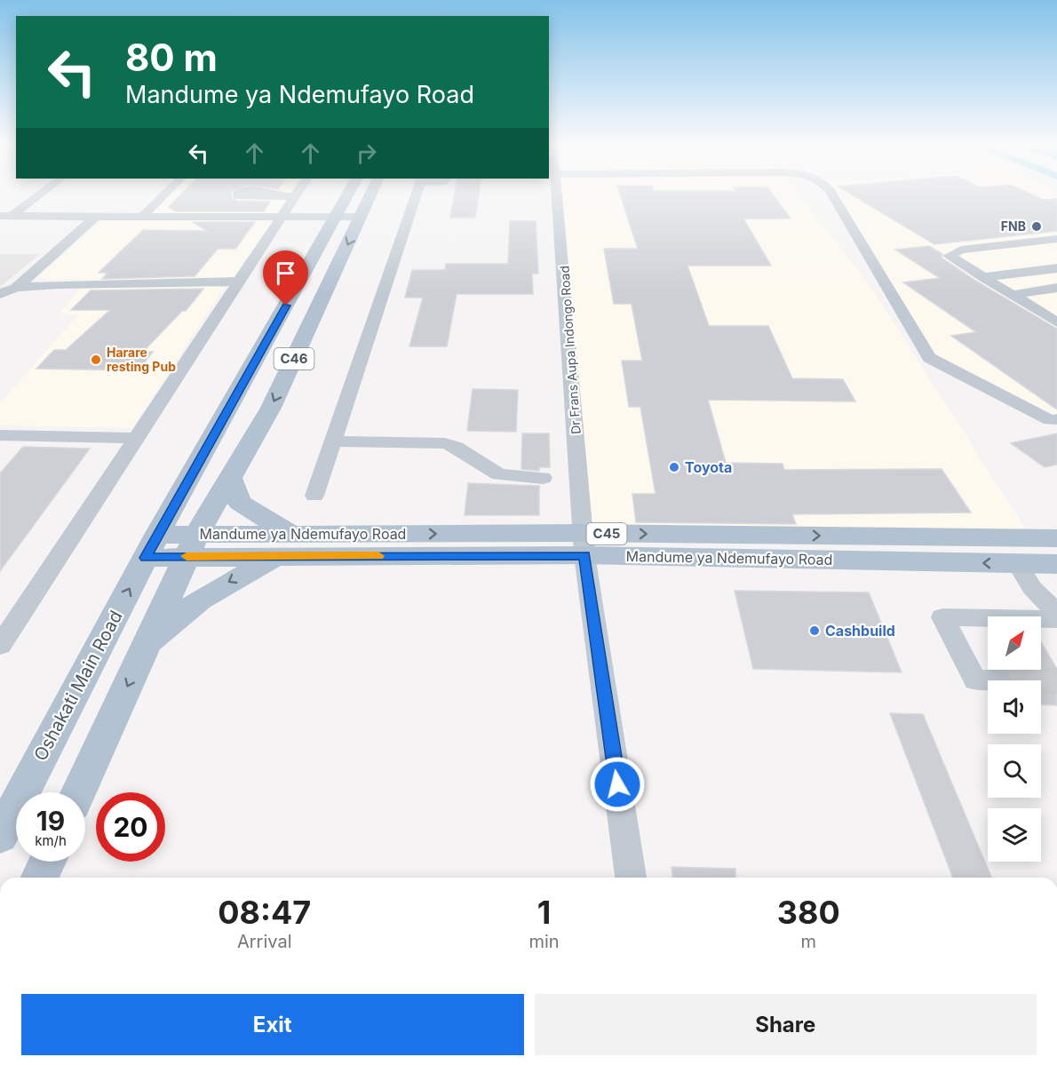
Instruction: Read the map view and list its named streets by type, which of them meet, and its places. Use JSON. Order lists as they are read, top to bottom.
{
  "streets": {
    "main road": [
      "C46",
      "Mandume ya Ndemufayo Road",
      "C45",
      "Oshakati Main Road"
    ],
    "street": ["Dr Frans Aupa Indongo Road"]
  },
  "crossings": [
    ["Dr Frans Aupa Indongo Road", "Mandume ya Ndemufayo Road"],
    ["C46", "Mandume ya Ndemufayo Road"],
    ["C46", "Oshakati Main Road"],
    ["Mandume ya Ndemufayo Road", "Oshakati Main Road"]
  ],
  "places": [
    "FNB",
    "Harare resting Pub",
    "Toyota",
    "Cashbuild"
  ],
  "north": "top right",
  "page": {
    "turn": ["80 m", "Mandume ya Ndemufayo Road"],
    "speed": "19 km/h",
    "limit": "20",
    "eta": [
      "08:47",
      "Arrival",
      "1",
      "min",
      "380",
      "m"
    ],
    "buttons": ["Exit", "Share"]
  }
}
